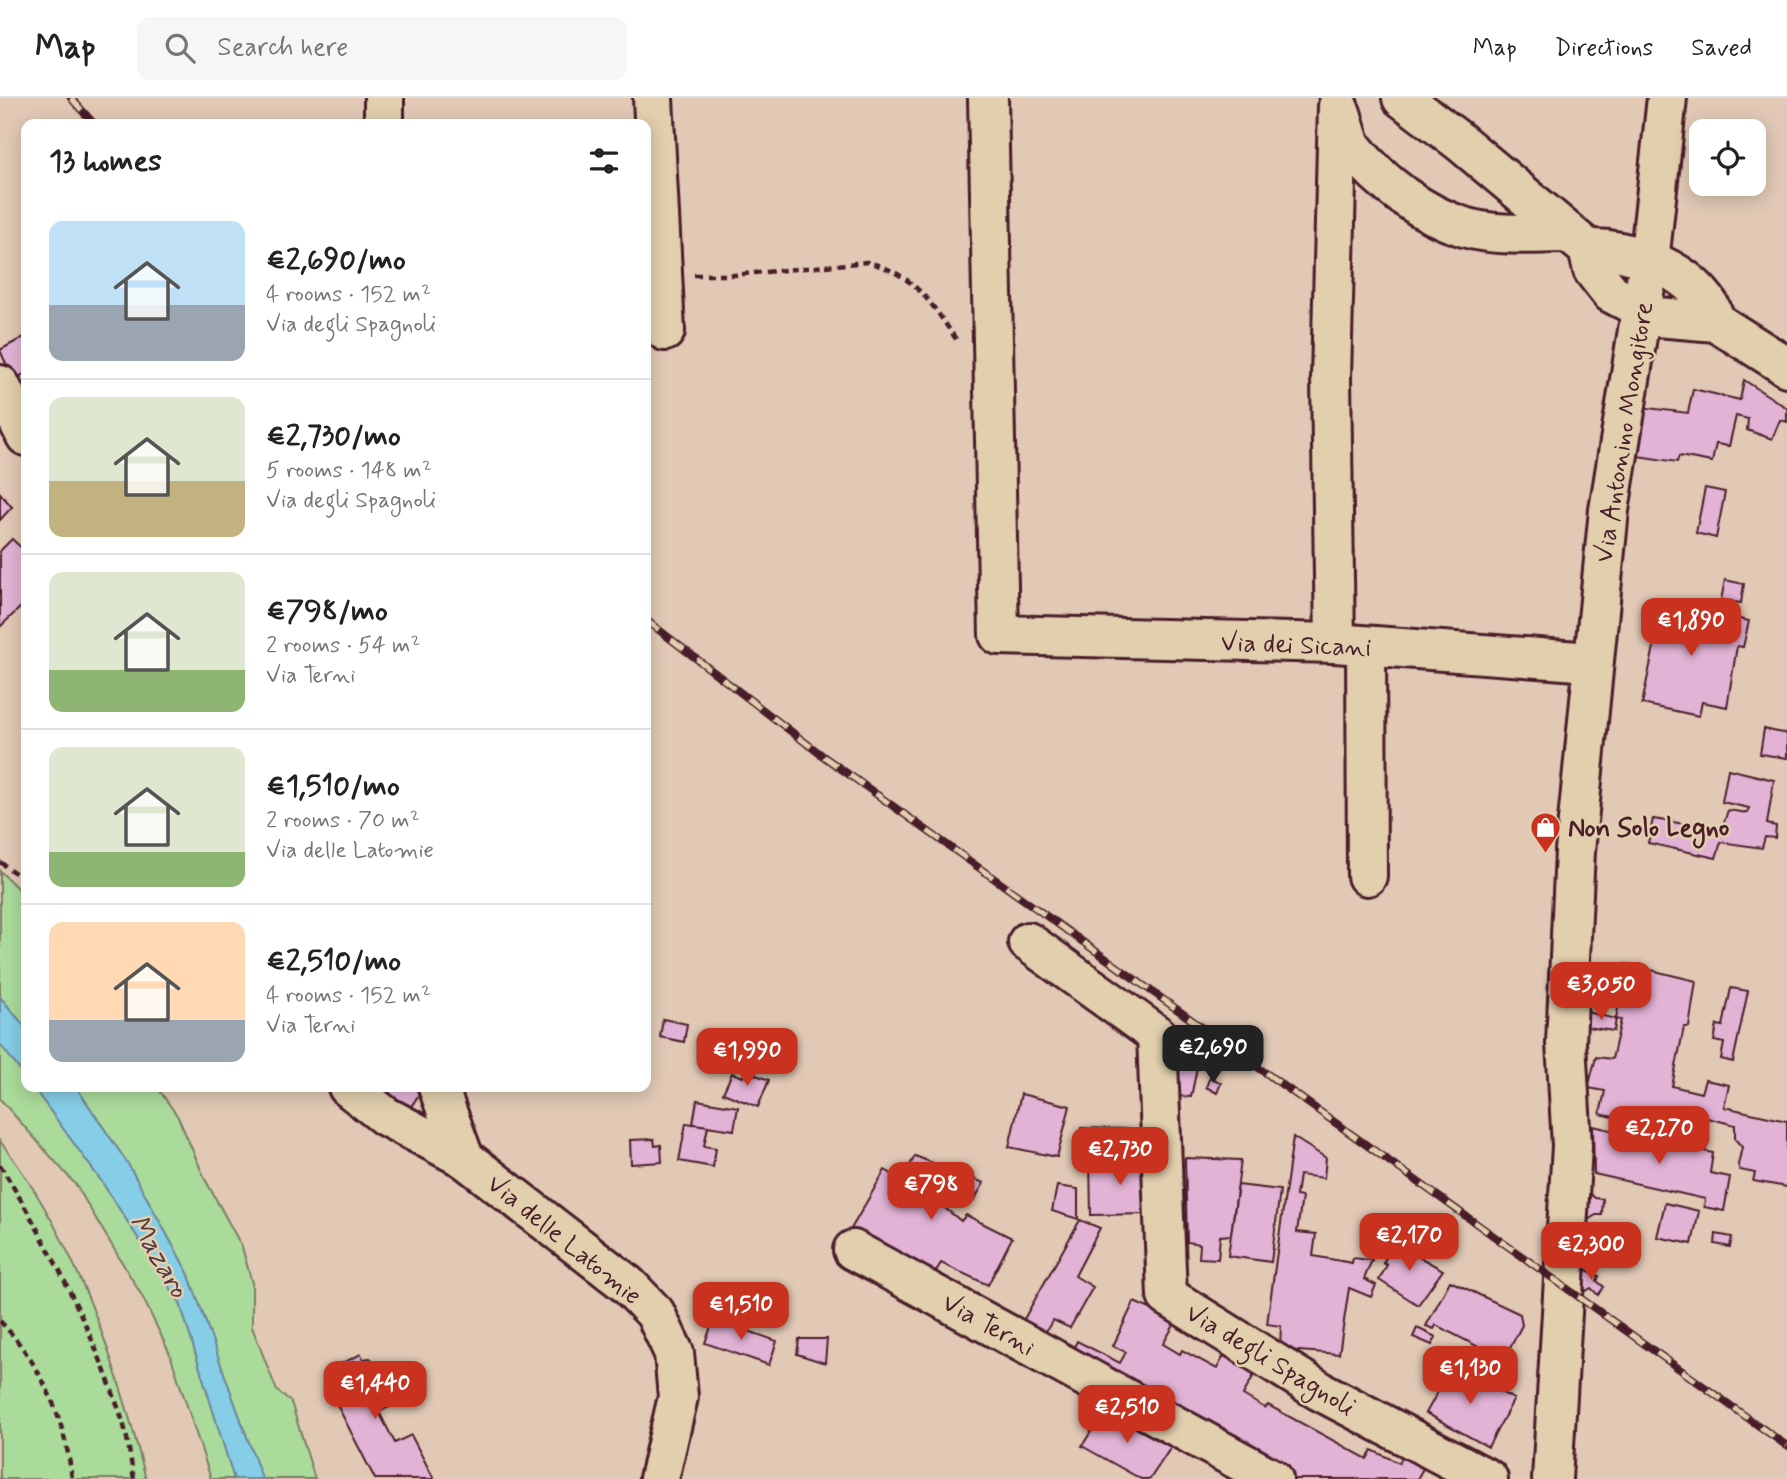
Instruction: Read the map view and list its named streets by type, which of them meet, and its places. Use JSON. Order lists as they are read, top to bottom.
{
  "streets": {
    "street": [
      "Via Antonino Mongitore",
      "Via dei Sicani",
      "Via delle Latomie",
      "Via Terni",
      "Via degli Spagnoli"
    ]
  },
  "crossings": [
    ["Via Antonino Mongitore", "Via dei Sicani"]
  ],
  "water": ["Mazaro"],
  "places": {
    "shop": ["Non Solo Legno"]
  },
  "page": {
    "header": "Map",
    "search": "Search here",
    "nav": ["Map", "Directions", "Saved"],
    "heading": "13 homes",
    "list": [
      {
        "name": "€2,690/mo",
        "note": "4 rooms · 152 m² · Via degli Spagnoli"
      },
      {
        "name": "€2,730/mo",
        "note": "5 rooms · 148 m² · Via degli Spagnoli"
      },
      {
        "name": "€798/mo",
        "note": "2 rooms · 54 m² · Via Terni"
      },
      {
        "name": "€1,510/mo",
        "note": "2 rooms · 70 m² · Via delle Latomie"
      },
      {
        "name": "€2,510/mo",
        "note": "4 rooms · 152 m² · Via Terni"
      }
    ],
    "price": [
      "€1,890",
      "€3,050",
      "€2,690",
      "€1,990",
      "€2,270",
      "€2,730",
      "€798",
      "€2,170",
      "€2,300",
      "€1,510",
      "€1,130",
      "€1,440",
      "€2,510"
    ]
  }
}
